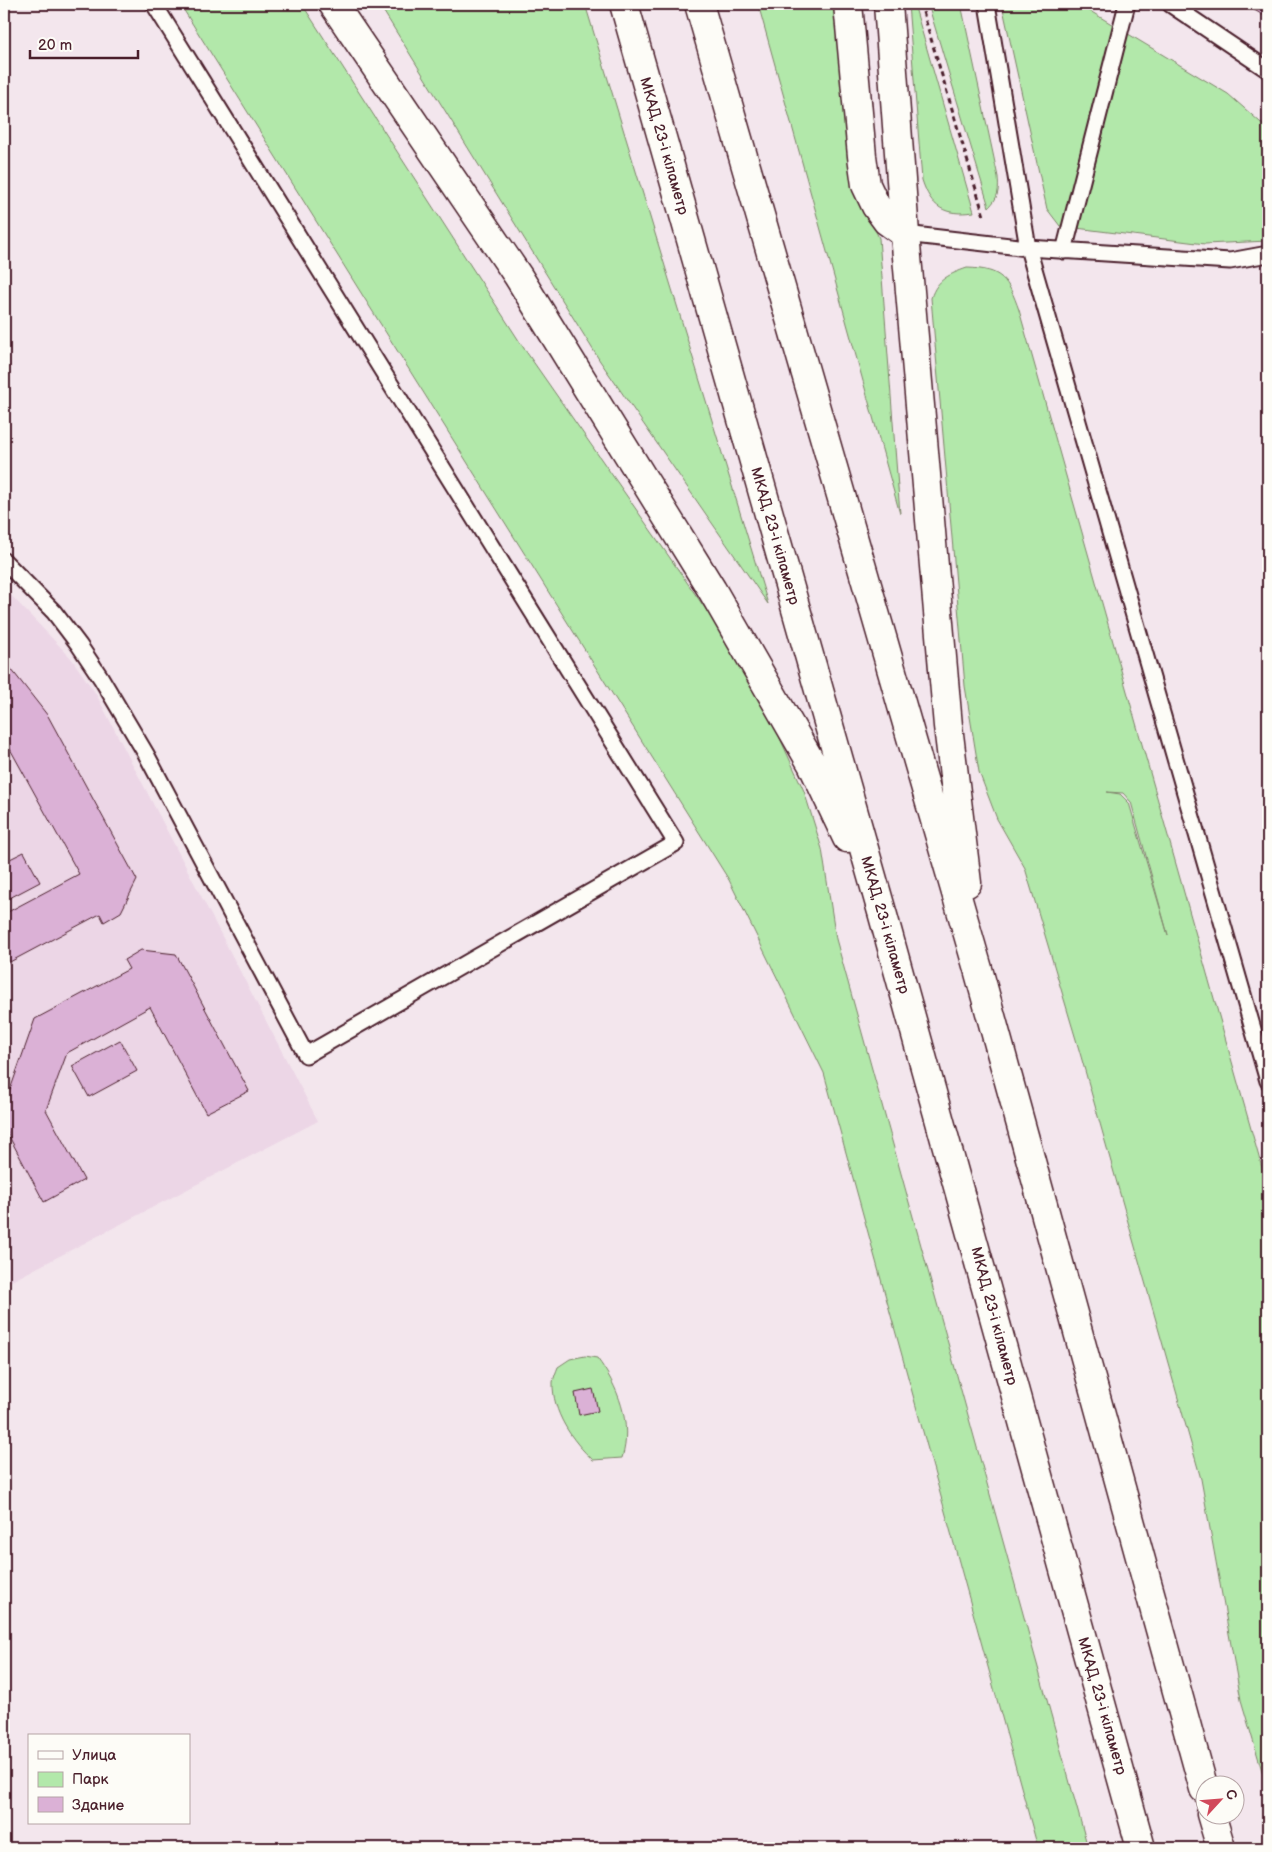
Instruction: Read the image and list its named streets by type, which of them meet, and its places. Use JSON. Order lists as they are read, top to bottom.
{
  "streets": {
    "main road": ["МКАД, 23-і кіламетр"]
  },
  "legend": ["Улица", "Парк", "Здание"],
  "scale_bar": "20 m",
  "north": "top right"
}
